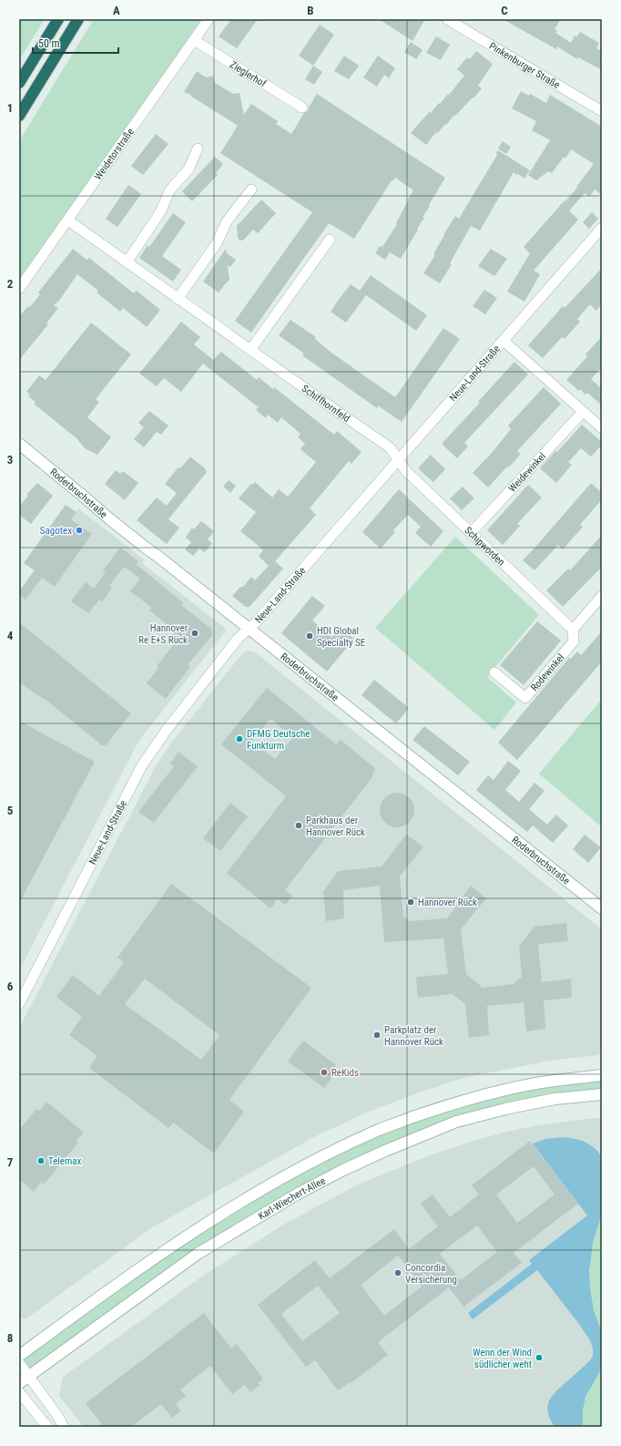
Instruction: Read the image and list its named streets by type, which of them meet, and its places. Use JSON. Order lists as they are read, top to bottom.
{
  "streets": {
    "main road": ["Roderbruchstraße", "Karl-Wiechert-Allee"],
    "street": [
      "Pinkenburger Straße",
      "Zieglerhof",
      "Weidetorstraße",
      "Neue-Land-Straße",
      "Schiffhornfeld",
      "Weidewinkel",
      "Schipworden",
      "Rodewinkel"
    ]
  },
  "crossings": [
    ["Zieglerhof", "Weidetorstraße"],
    ["Weidetorstraße", "Schiffhornfeld"],
    ["Neue-Land-Straße", "Schiffhornfeld"],
    ["Neue-Land-Straße", "Roderbruchstraße"],
    ["Neue-Land-Straße", "Schipworden"],
    ["Schiffhornfeld", "Schipworden"],
    ["Weidewinkel", "Schipworden"],
    ["Schipworden", "Rodewinkel"]
  ],
  "places": [
    "Sagotex",
    "Hannover Re E+S Rück",
    "HDI Global Specialty SE",
    "DFMG Deutsche Funkturm",
    "Parkhaus der Hannover Rück",
    "Hannover Rück",
    "Parkplatz der Hannover Rück",
    "ReKids",
    "Telemax",
    "Concordia Versicherung",
    "Wenn der Wind südlicher weht"
  ],
  "scale_bar": "50 m",
  "grid": {
    "columns": ["A", "B", "C"],
    "rows": [
      "1",
      "2",
      "3",
      "4",
      "5",
      "6",
      "7",
      "8"
    ]
  }
}
